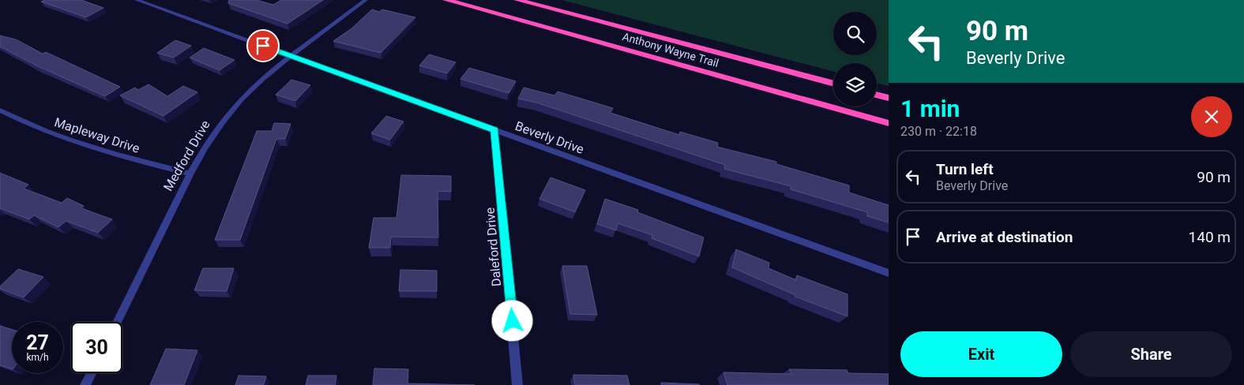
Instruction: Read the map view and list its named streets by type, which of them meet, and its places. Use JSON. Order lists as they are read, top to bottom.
{
  "streets": {
    "highway": ["Anthony Wayne Trail"],
    "street": [
      "Mapleway Drive",
      "Beverly Drive",
      "Medford Drive",
      "Daleford Drive"
    ]
  },
  "crossings": [
    ["Mapleway Drive", "Medford Drive"],
    ["Beverly Drive", "Medford Drive"],
    ["Beverly Drive", "Daleford Drive"]
  ],
  "page": {
    "turn": ["90 m", "Beverly Drive"],
    "heading": ["1 min", "230 m · 22:18"],
    "list": [
      {
        "name": "Turn left",
        "note": "Beverly Drive",
        "value": "90 m"
      },
      {
        "name": "Arrive at destination",
        "value": "140 m"
      }
    ],
    "speed": "27 km/h",
    "limit": "30",
    "buttons": ["Exit", "Share"]
  }
}
